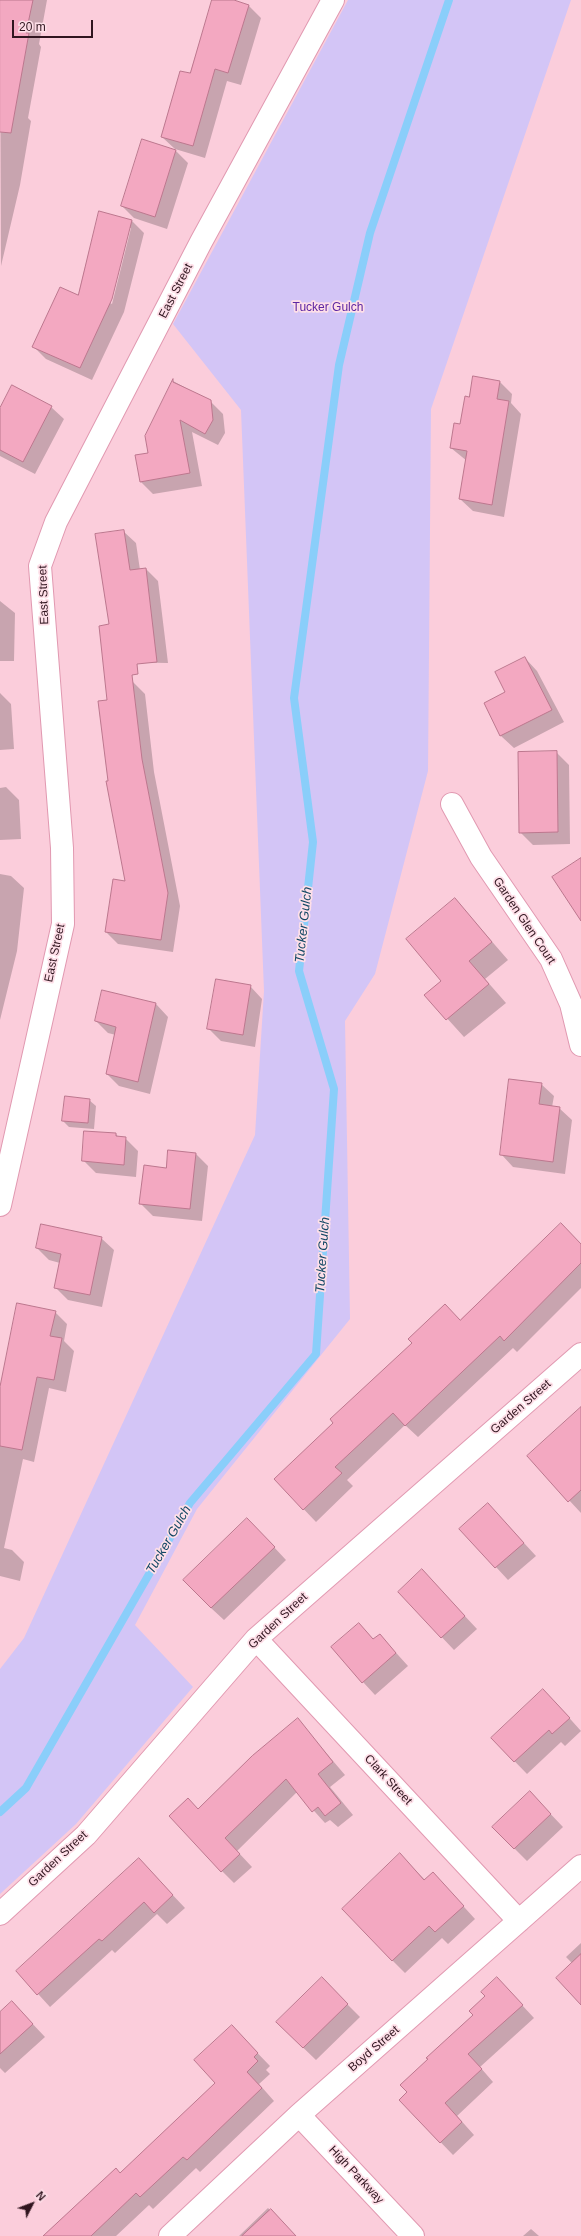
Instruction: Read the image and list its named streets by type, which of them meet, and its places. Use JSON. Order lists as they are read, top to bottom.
{
  "streets": {
    "street": [
      "East Street",
      "Garden Glen Court",
      "Garden Street",
      "Clark Street",
      "Boyd Street",
      "High Parkway"
    ]
  },
  "crossings": [
    ["Garden Street", "Clark Street"],
    ["Clark Street", "Boyd Street"],
    ["Boyd Street", "High Parkway"]
  ],
  "water": ["Tucker Gulch"],
  "parks": ["Tucker Gulch"],
  "scale_bar": "20 m",
  "north": "top right"
}
